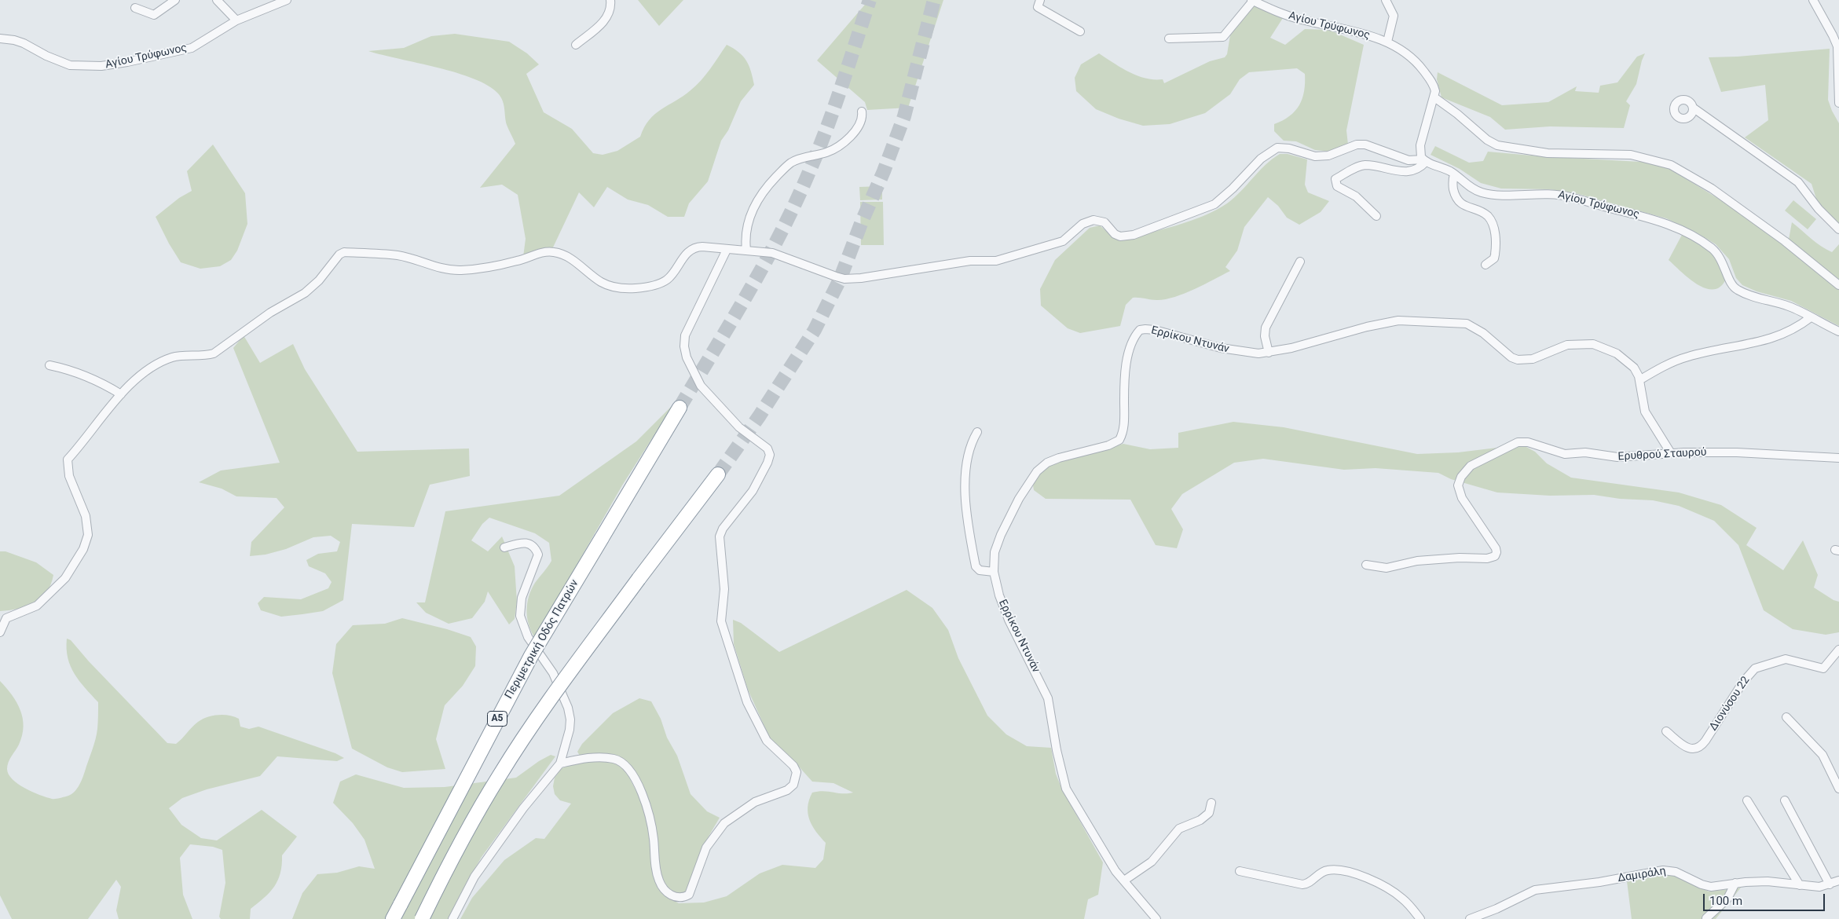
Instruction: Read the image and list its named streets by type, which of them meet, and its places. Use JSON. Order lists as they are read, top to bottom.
{
  "streets": {
    "highway": ["Περιμετρική Οδός Πατρών", "Α5"],
    "street": [
      "Αγίου Τρύφωνος",
      "Ερρίκου Ντυνάν",
      "Ερυθρού Σταυρού",
      "Διονύσου 22",
      "Δαμιράλη"
    ]
  },
  "crossings": [
    ["Ερρίκου Ντυνάν", "Ερυθρού Σταυρού"]
  ],
  "scale_bar": "100 m"
}
